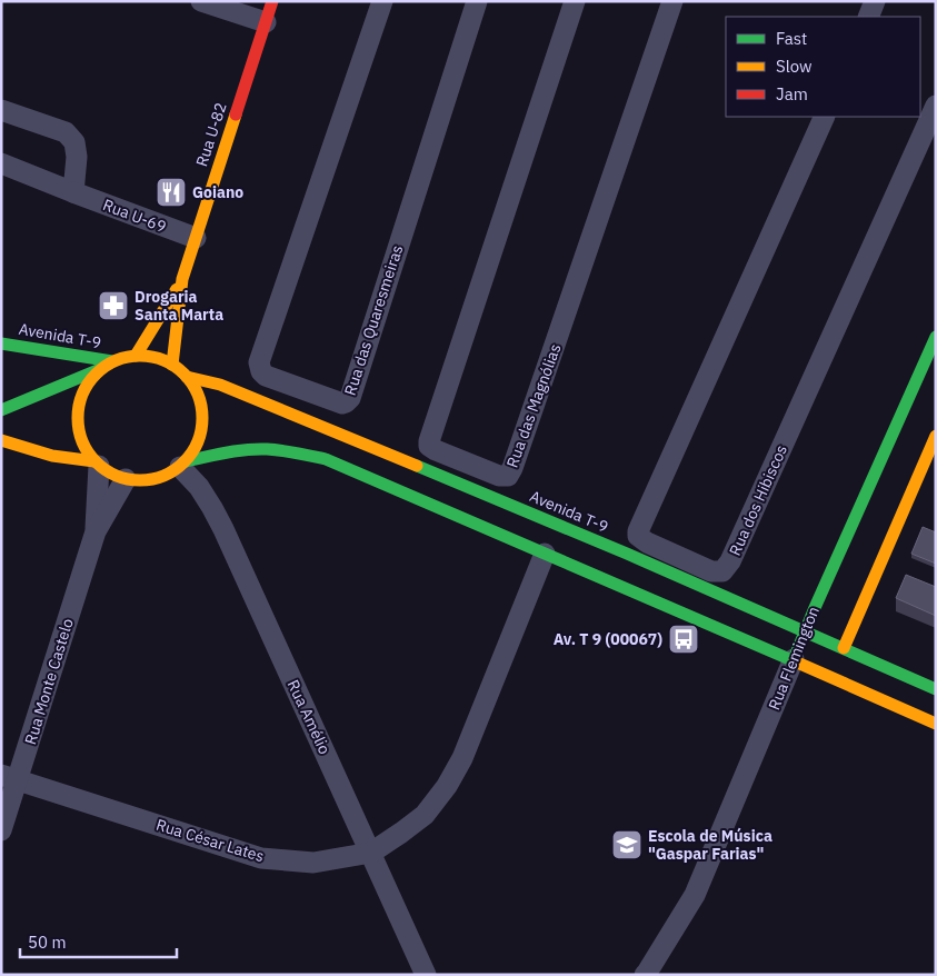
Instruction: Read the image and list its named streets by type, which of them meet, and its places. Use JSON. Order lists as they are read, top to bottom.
{
  "streets": {
    "main road": ["Rua U-82", "Avenida T-9", "Rua Flemington"],
    "street": [
      "Rua U-69",
      "Rua das Quaresmeiras",
      "Rua das Magnólias",
      "Rua dos Hibiscos",
      "Rua Monte Castelo",
      "Rua Amélio",
      "Rua César Lates"
    ]
  },
  "crossings": [
    ["Rua U-82", "Rua U-69"],
    ["Rua U-82", "Avenida T-9"],
    ["Rua U-82", "Rua Monte Castelo"],
    ["Rua U-82", "Rua Amélio"],
    ["Avenida T-9", "Rua Flemington"],
    ["Avenida T-9", "Rua Monte Castelo"],
    ["Avenida T-9", "Rua Amélio"],
    ["Rua Monte Castelo", "Rua Amélio"],
    ["Rua Monte Castelo", "Rua César Lates"],
    ["Rua Amélio", "Rua César Lates"]
  ],
  "places": {
    "restaurant": ["Goiano"],
    "pharmacy": ["Drogaria Santa Marta"],
    "bus stop": ["Av. T 9 (00067)"],
    "school or university": ["Escola de Música \"Gaspar Farias\""]
  },
  "legend": ["Fast", "Slow", "Jam"],
  "scale_bar": "50 m"
}
